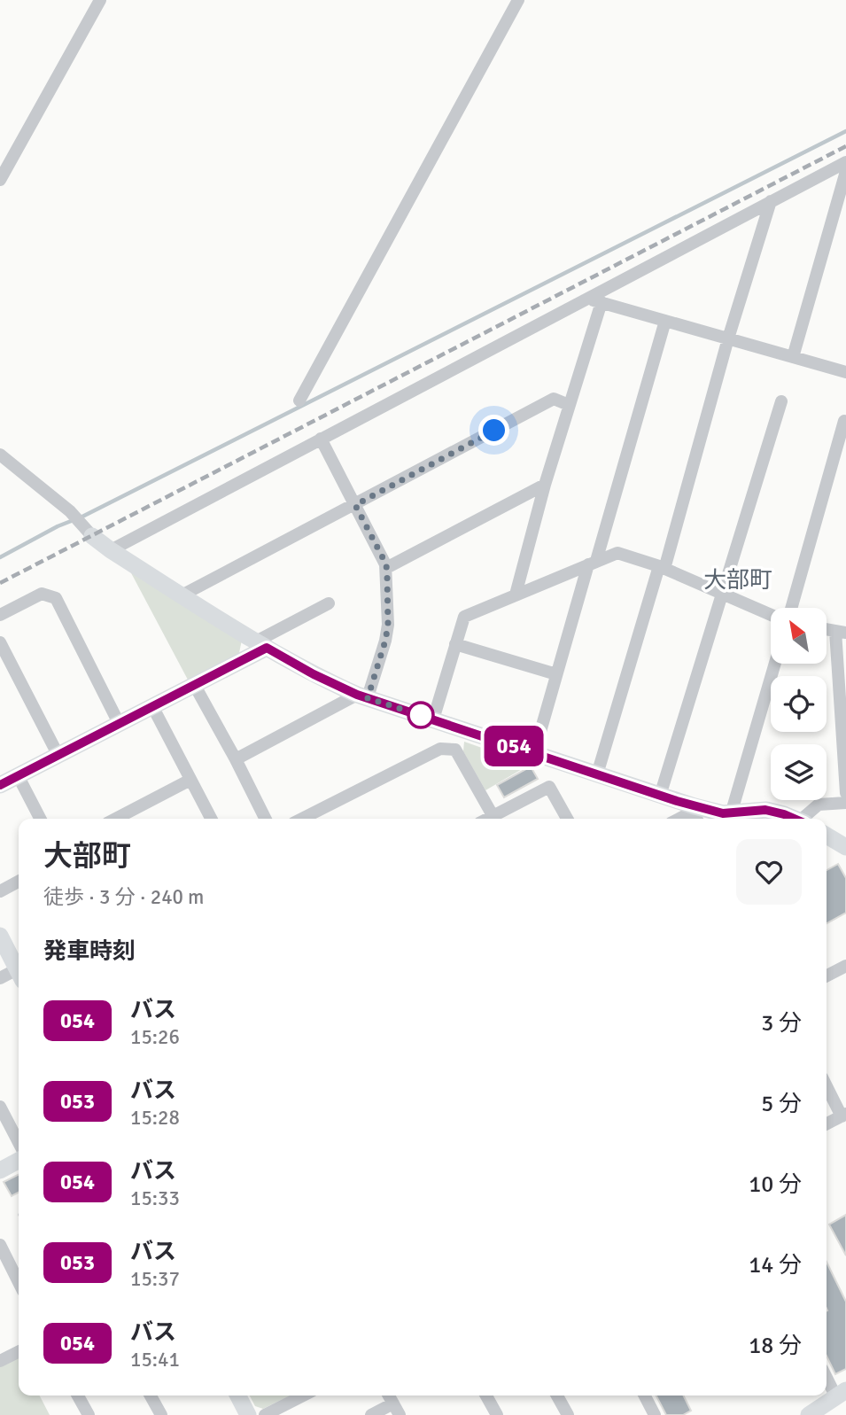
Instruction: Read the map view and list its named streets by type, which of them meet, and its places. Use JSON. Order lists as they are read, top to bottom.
{
  "districts": ["大部町"],
  "lines": ["bus line 054"],
  "north": "top left",
  "page": {
    "on_map": "054",
    "heading": [
      ["大部町", "徒歩 · 3 分 · 240 m"],
      "発車時刻"
    ],
    "list": [
      {
        "mark": "054",
        "name": "バス",
        "note": "15:26",
        "value": "3 分"
      },
      {
        "mark": "053",
        "name": "バス",
        "note": "15:28",
        "value": "5 分"
      },
      {
        "mark": "054",
        "name": "バス",
        "note": "15:33",
        "value": "10 分"
      },
      {
        "mark": "053",
        "name": "バス",
        "note": "15:37",
        "value": "14 分"
      },
      {
        "mark": "054",
        "name": "バス",
        "note": "15:41",
        "value": "18 分"
      }
    ]
  }
}
